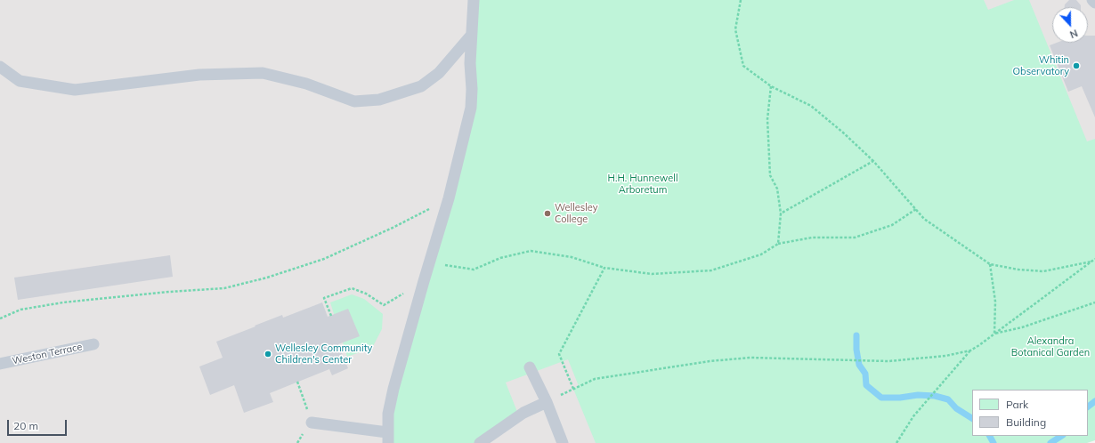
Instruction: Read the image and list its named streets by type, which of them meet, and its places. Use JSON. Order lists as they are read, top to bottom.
{
  "streets": {
    "lane": ["Weston Terrace"]
  },
  "parks": ["H.H. Hunnewell Arboretum", "Alexandra Botanical Garden"],
  "places": ["Whitin Observatory", "Wellesley College", "Wellesley Community Children's Center"],
  "legend": ["Park", "Building"],
  "scale_bar": "20 m",
  "north": "bottom"
}
